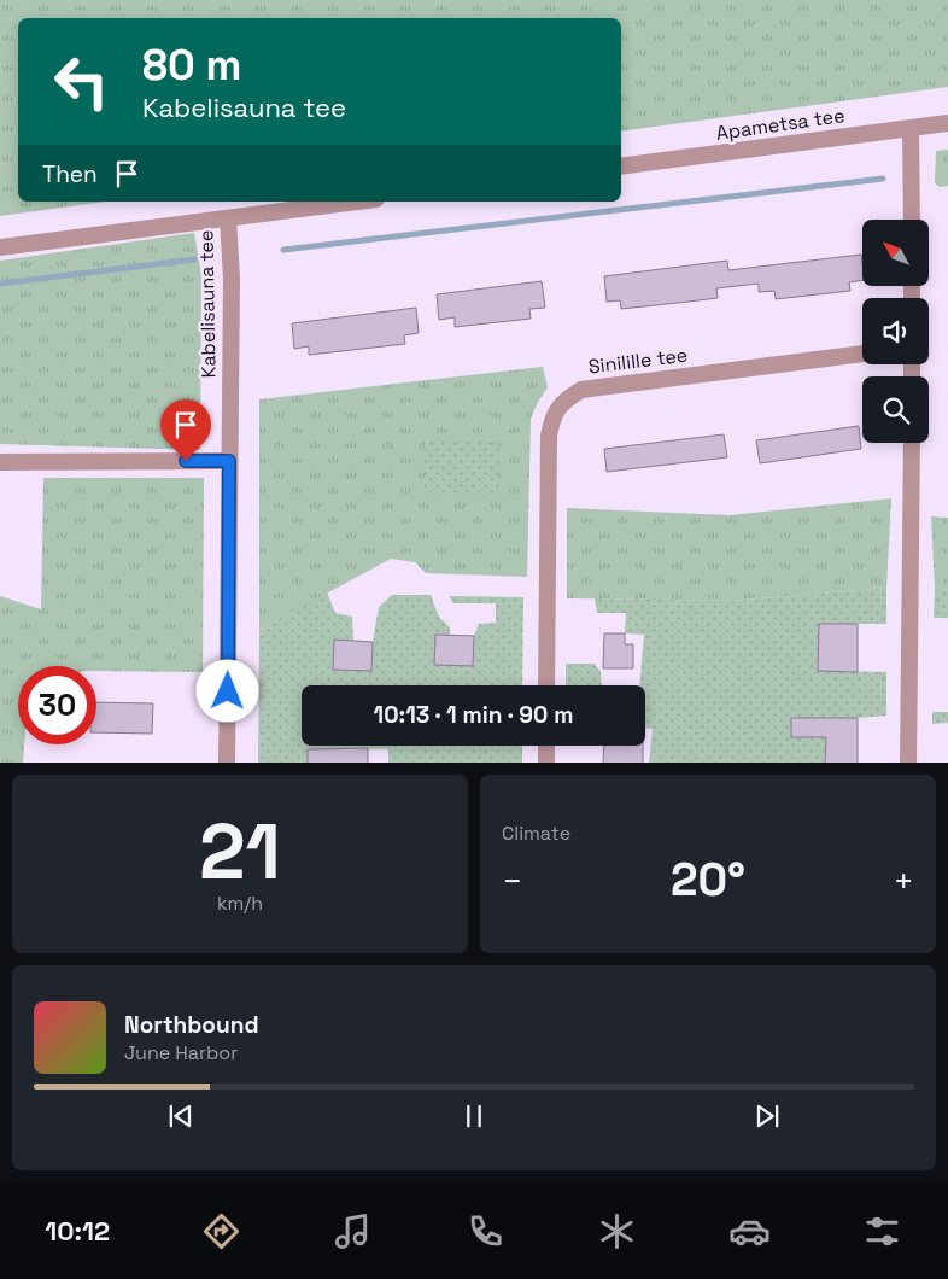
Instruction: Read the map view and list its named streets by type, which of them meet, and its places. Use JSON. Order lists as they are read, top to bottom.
{
  "streets": {
    "street": ["Apametsa tee", "Kabelisauna tee", "Sinilille tee"]
  },
  "north": "top left",
  "page": {
    "turn": ["80 m", "Kabelisauna tee"],
    "then": "Then",
    "limit": "30",
    "trip": "10:13 · 1 min · 90 m",
    "tile": [
      ["21", "km/h"],
      "Climate"
    ],
    "heat": ["−", "20°", "+"],
    "song": ["Northbound", "June Harbor"],
    "tabs": "10:12"
  }
}
